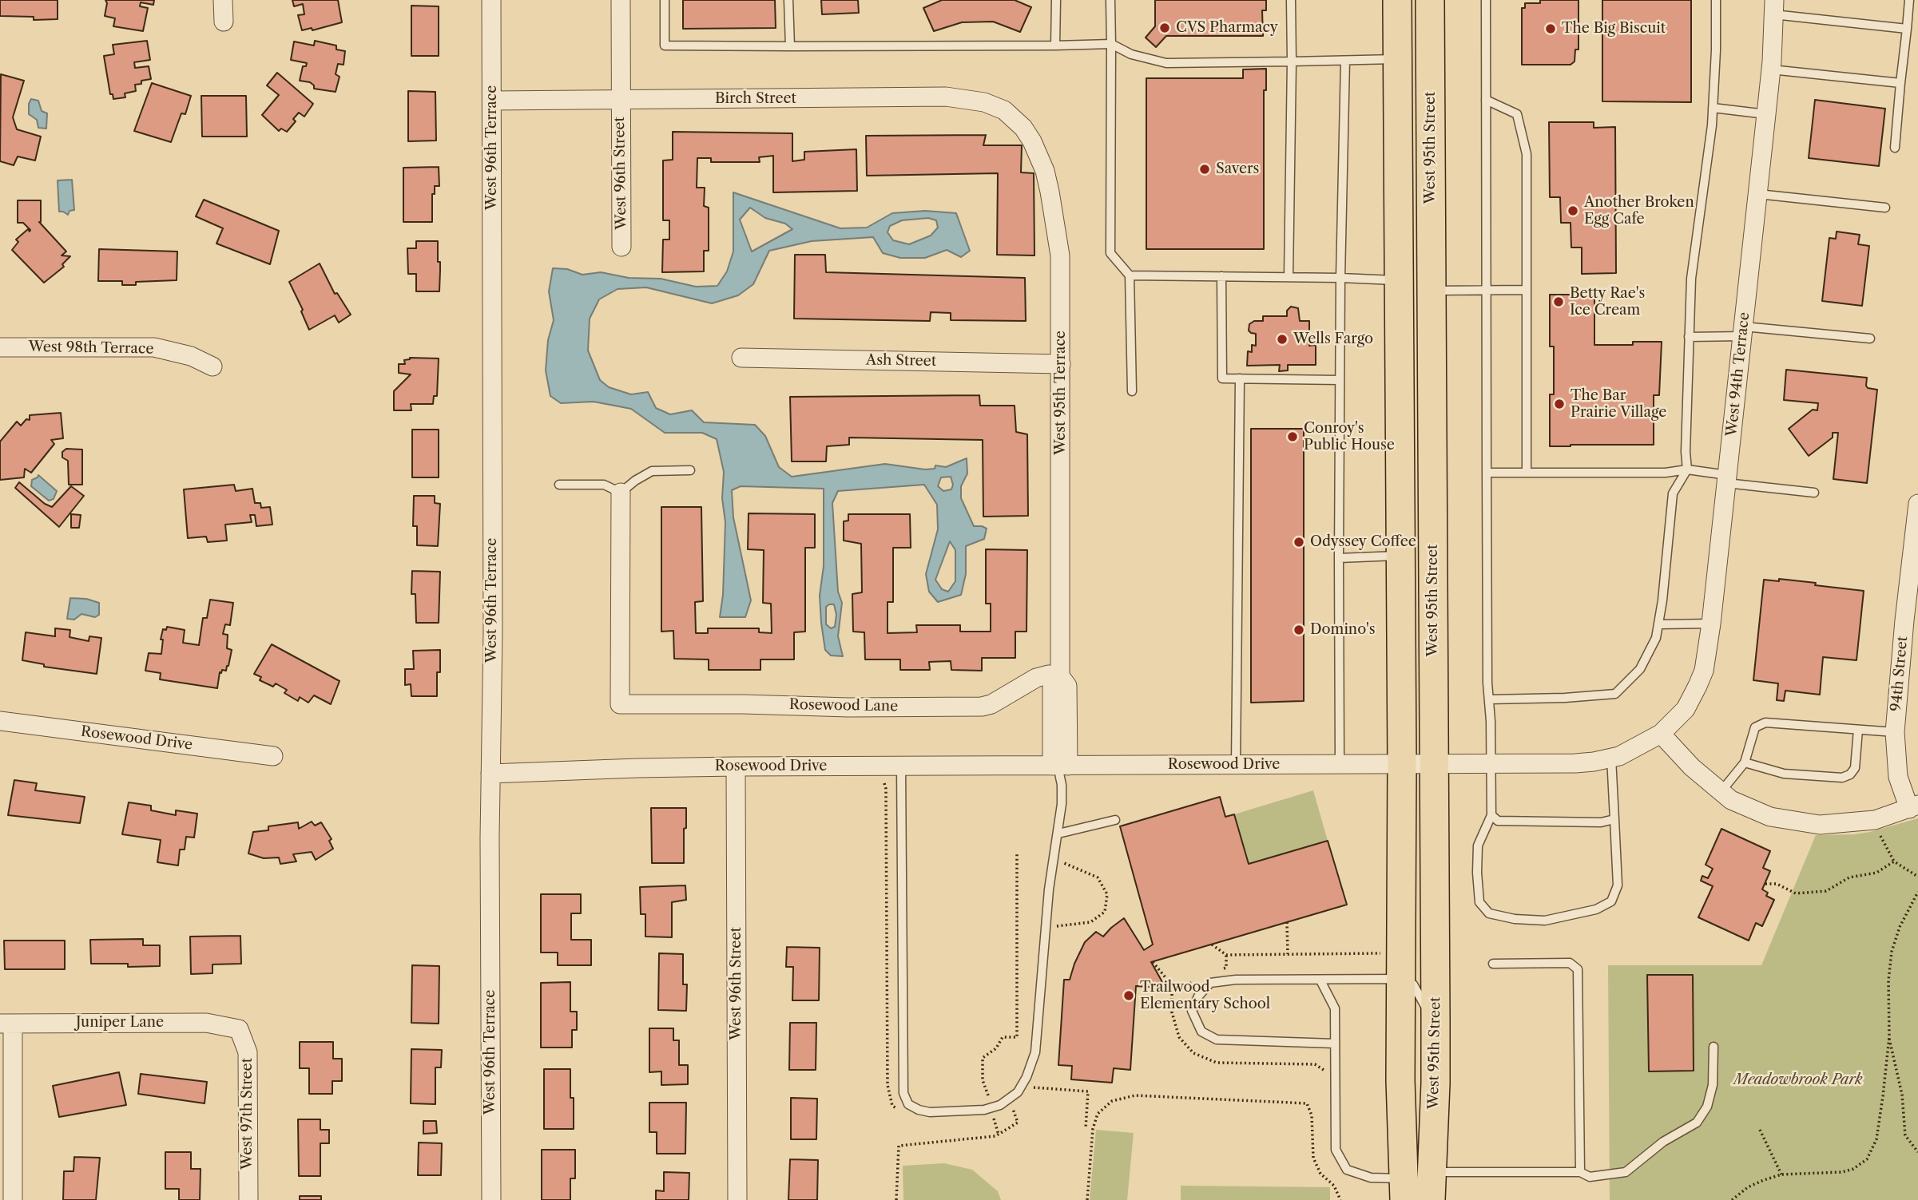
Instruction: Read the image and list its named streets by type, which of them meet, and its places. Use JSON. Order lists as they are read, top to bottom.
{
  "streets": {
    "main road": ["West 95th Street"],
    "street": [
      "Birch Street",
      "West 96th Terrace",
      "West 96th Street",
      "West 98th Terrace",
      "Ash Street",
      "West 94th Terrace",
      "West 95th Terrace",
      "94th Street",
      "Rosewood Lane",
      "Rosewood Drive",
      "Juniper Lane",
      "West 97th Street"
    ]
  },
  "crossings": [
    ["Birch Street", "West 96th Terrace"],
    ["Birch Street", "West 96th Street"],
    ["Birch Street", "West 95th Terrace"],
    ["West 96th Terrace", "Rosewood Drive"],
    ["West 95th Street", "Rosewood Drive"],
    ["West 96th Street", "Rosewood Drive"],
    ["Ash Street", "West 95th Terrace"],
    ["West 94th Terrace", "Rosewood Drive"],
    ["West 95th Terrace", "Rosewood Lane"],
    ["West 95th Terrace", "Rosewood Drive"],
    ["Juniper Lane", "West 97th Street"]
  ],
  "parks": ["Meadowbrook Park"],
  "places": [
    "CVS Pharmacy",
    "The Big Biscuit",
    "Savers",
    "Another Broken Egg Cafe",
    "Betty Rae's Ice Cream",
    "Wells Fargo",
    "The Bar Prairie Village",
    "Conroy's Public House",
    "Odyssey Coffee",
    "Domino's",
    "Trailwood Elementary School"
  ]
}
